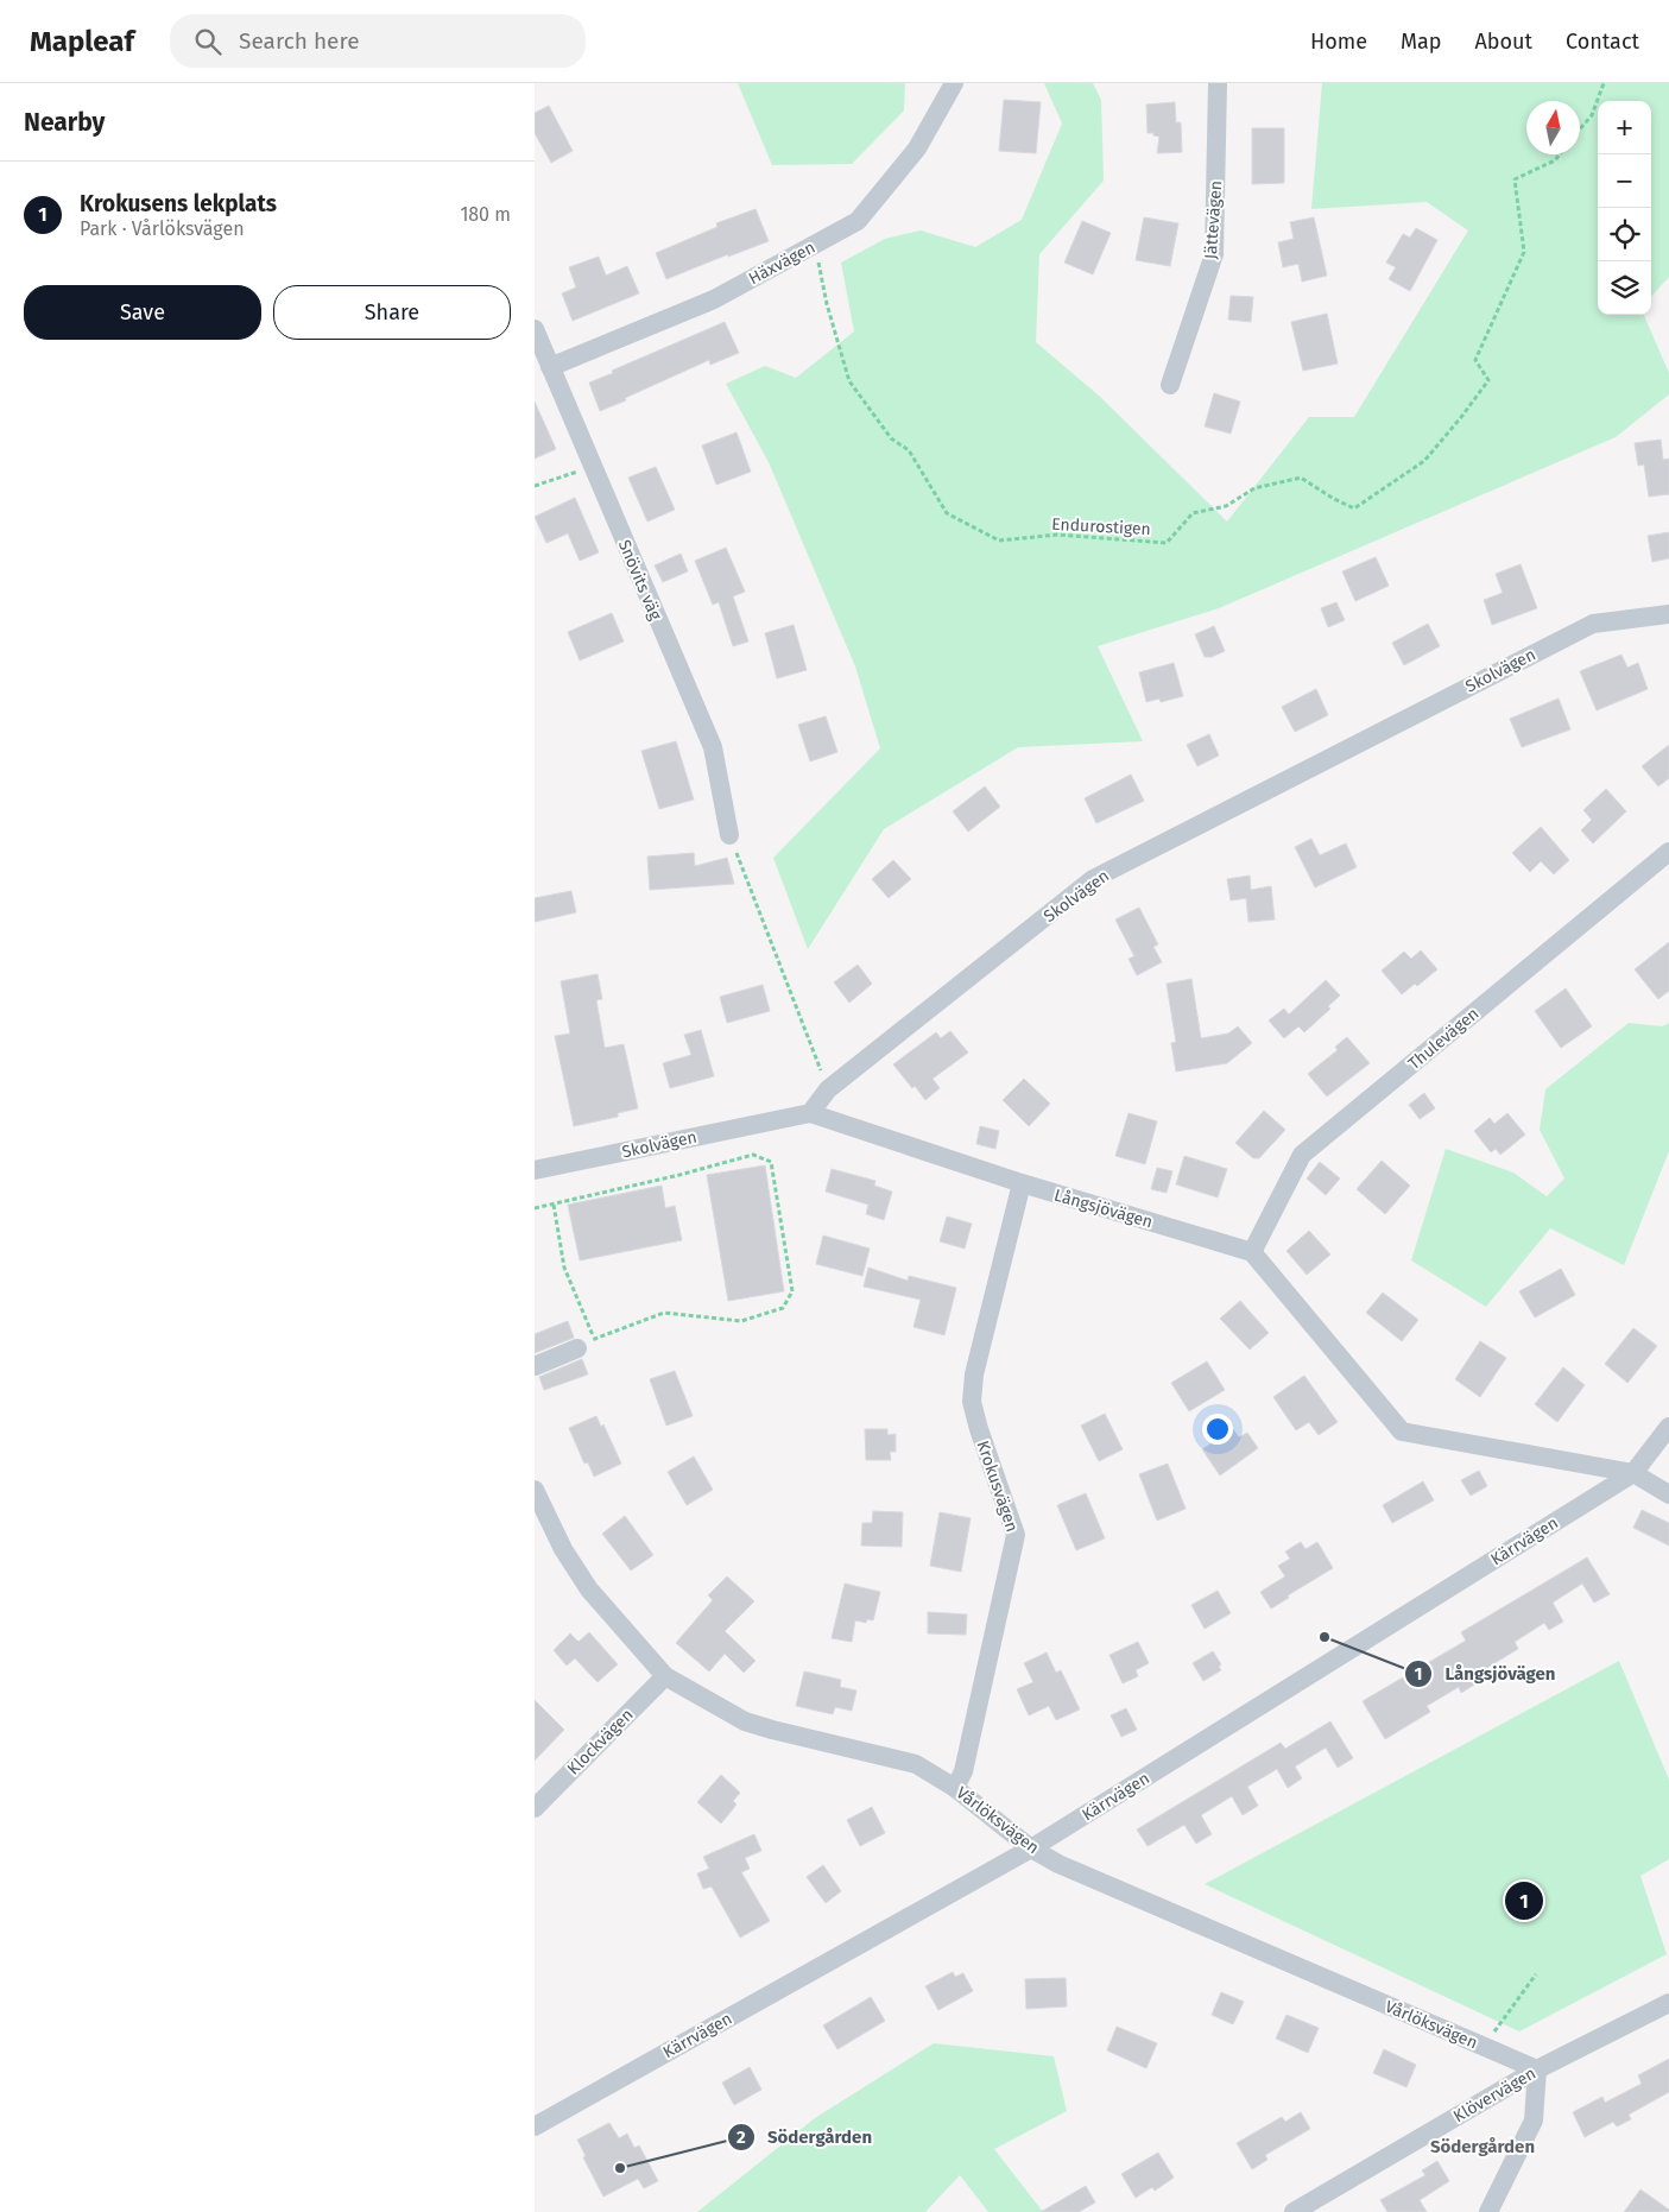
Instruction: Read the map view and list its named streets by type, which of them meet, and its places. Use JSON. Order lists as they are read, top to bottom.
{
  "streets": {
    "street": [
      "Jättevägen",
      "Häxvägen",
      "Snövits väg",
      "Skolvägen",
      "Thulevägen",
      "Långsjövägen",
      "Krokusvägen",
      "Kärrvägen",
      "Klockvägen",
      "Vårlöksvägen",
      "Klövervägen"
    ],
    "path": ["Endurostigen"]
  },
  "crossings": [
    ["Häxvägen", "Endurostigen"],
    ["Häxvägen", "Snövits väg"],
    ["Skolvägen", "Långsjövägen"],
    ["Thulevägen", "Långsjövägen"],
    ["Långsjövägen", "Krokusvägen"],
    ["Krokusvägen", "Vårlöksvägen"],
    ["Kärrvägen", "Vårlöksvägen"],
    ["Klockvägen", "Vårlöksvägen"],
    ["Vårlöksvägen", "Klövervägen"]
  ],
  "districts": ["Södergården"],
  "places": ["Långsjövägen", "Södergården"],
  "north": "top",
  "page": {
    "header": "Mapleaf",
    "search": "Search here",
    "nav": [
      "Home",
      "Map",
      "About",
      "Contact"
    ],
    "heading": "Nearby",
    "map_buttons": ["+", "−"],
    "list": [
      {
        "mark": "1",
        "name": "Krokusens lekplats",
        "note": "Park · Vårlöksvägen",
        "value": "180 m"
      }
    ],
    "buttons": ["Save", "Share"],
    "pins": "1"
  }
}
